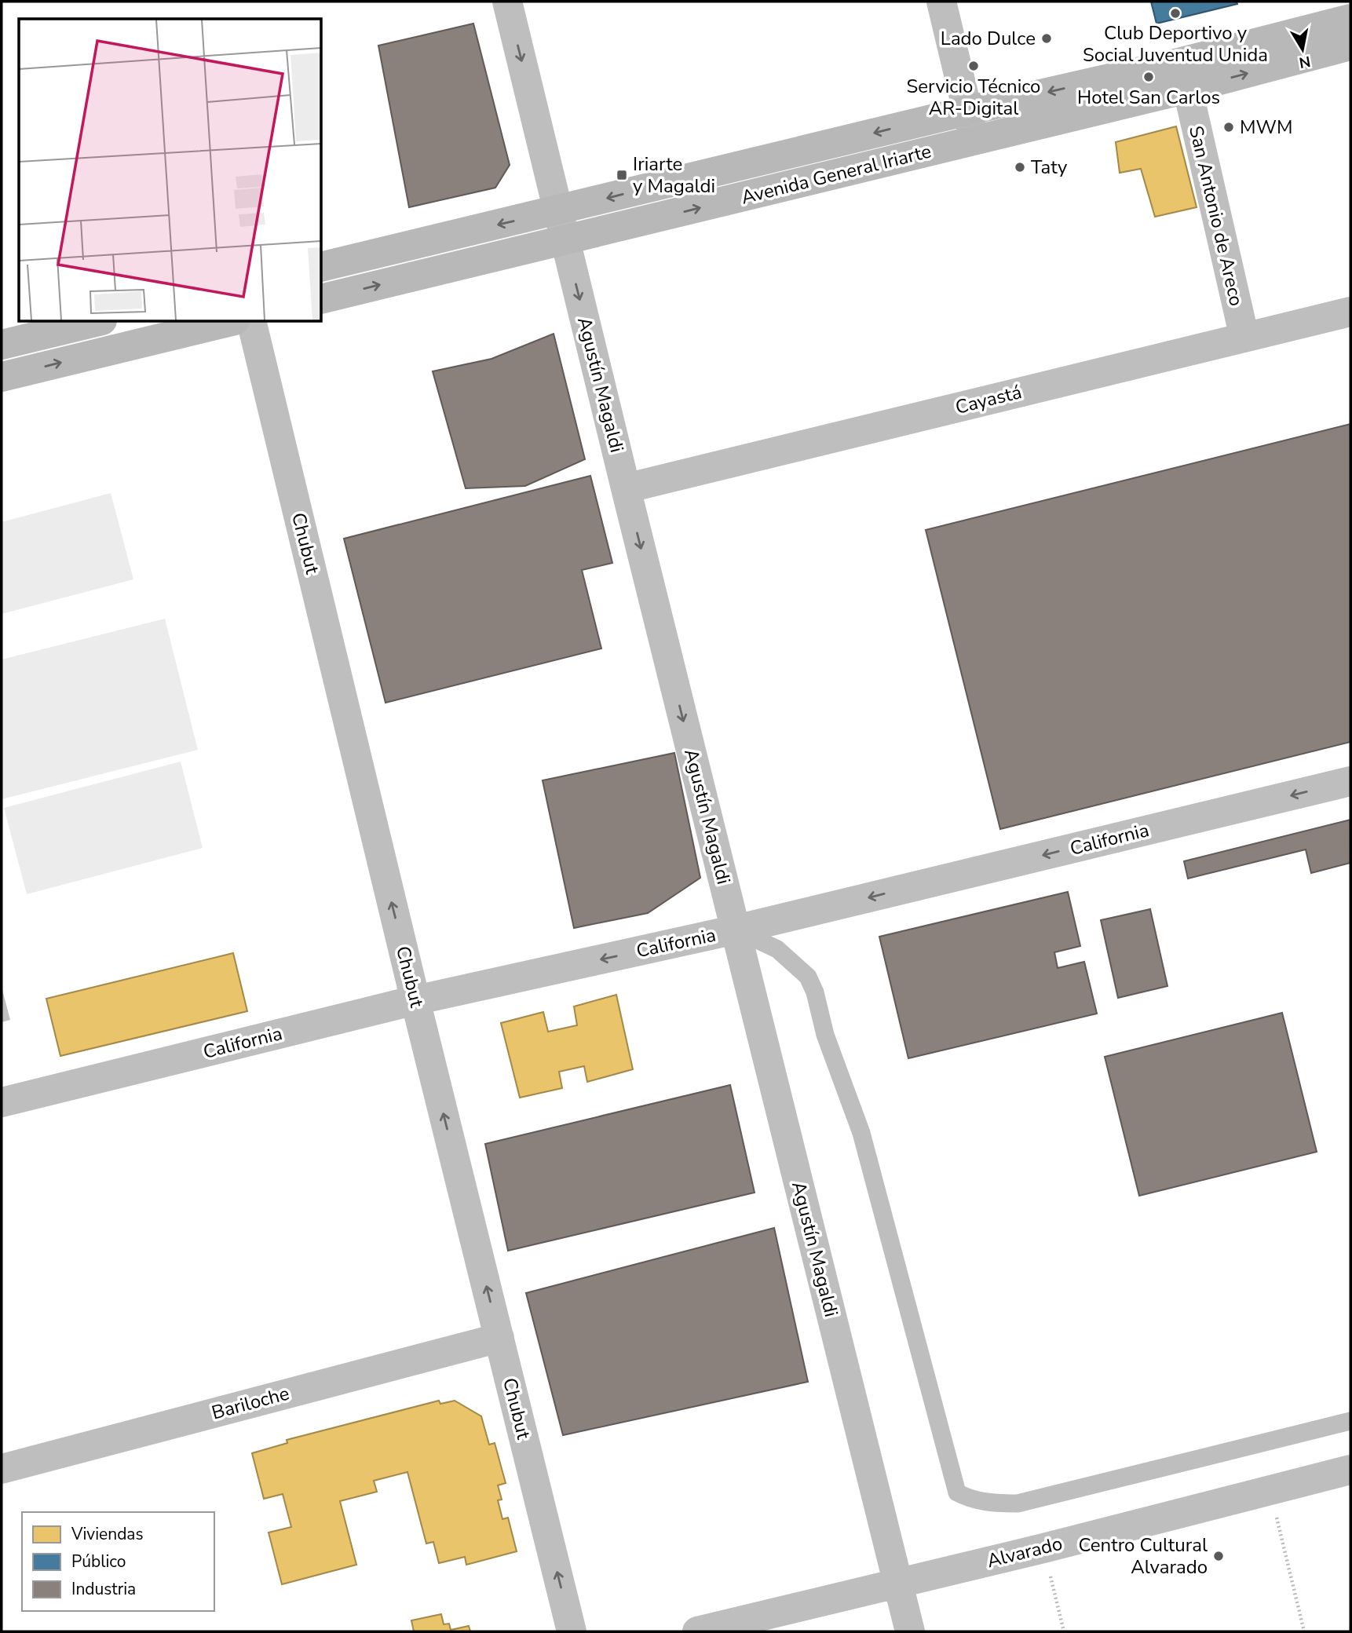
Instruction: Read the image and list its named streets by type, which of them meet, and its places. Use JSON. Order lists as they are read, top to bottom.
{
  "streets": {
    "main road": ["Avenida General Iriarte"],
    "street": [
      "San Antonio de Areco",
      "Agustín Magaldi",
      "Cayastá",
      "Chubut",
      "California",
      "Bariloche",
      "Alvarado"
    ]
  },
  "crossings": [
    ["Avenida General Iriarte", "San Antonio de Areco"],
    ["Avenida General Iriarte", "Agustín Magaldi"],
    ["San Antonio de Areco", "Cayastá"],
    ["Agustín Magaldi", "Cayastá"],
    ["Agustín Magaldi", "California"],
    ["Agustín Magaldi", "Alvarado"],
    ["Chubut", "California"],
    ["Chubut", "Bariloche"]
  ],
  "one_way": ["Agustín Magaldi", "Chubut", "California"],
  "places": {
    "other": [
      "Club Deportivo y Social Juventud Unida",
      "Lado Dulce",
      "Servicio Técnico AR-Digital",
      "Hotel San Carlos",
      "MWM",
      "Taty",
      "Centro Cultural Alvarado"
    ],
    "transit": ["Iriarte y Magaldi"]
  },
  "legend": ["Viviendas", "Público", "Industria"],
  "north": "bottom"
}
